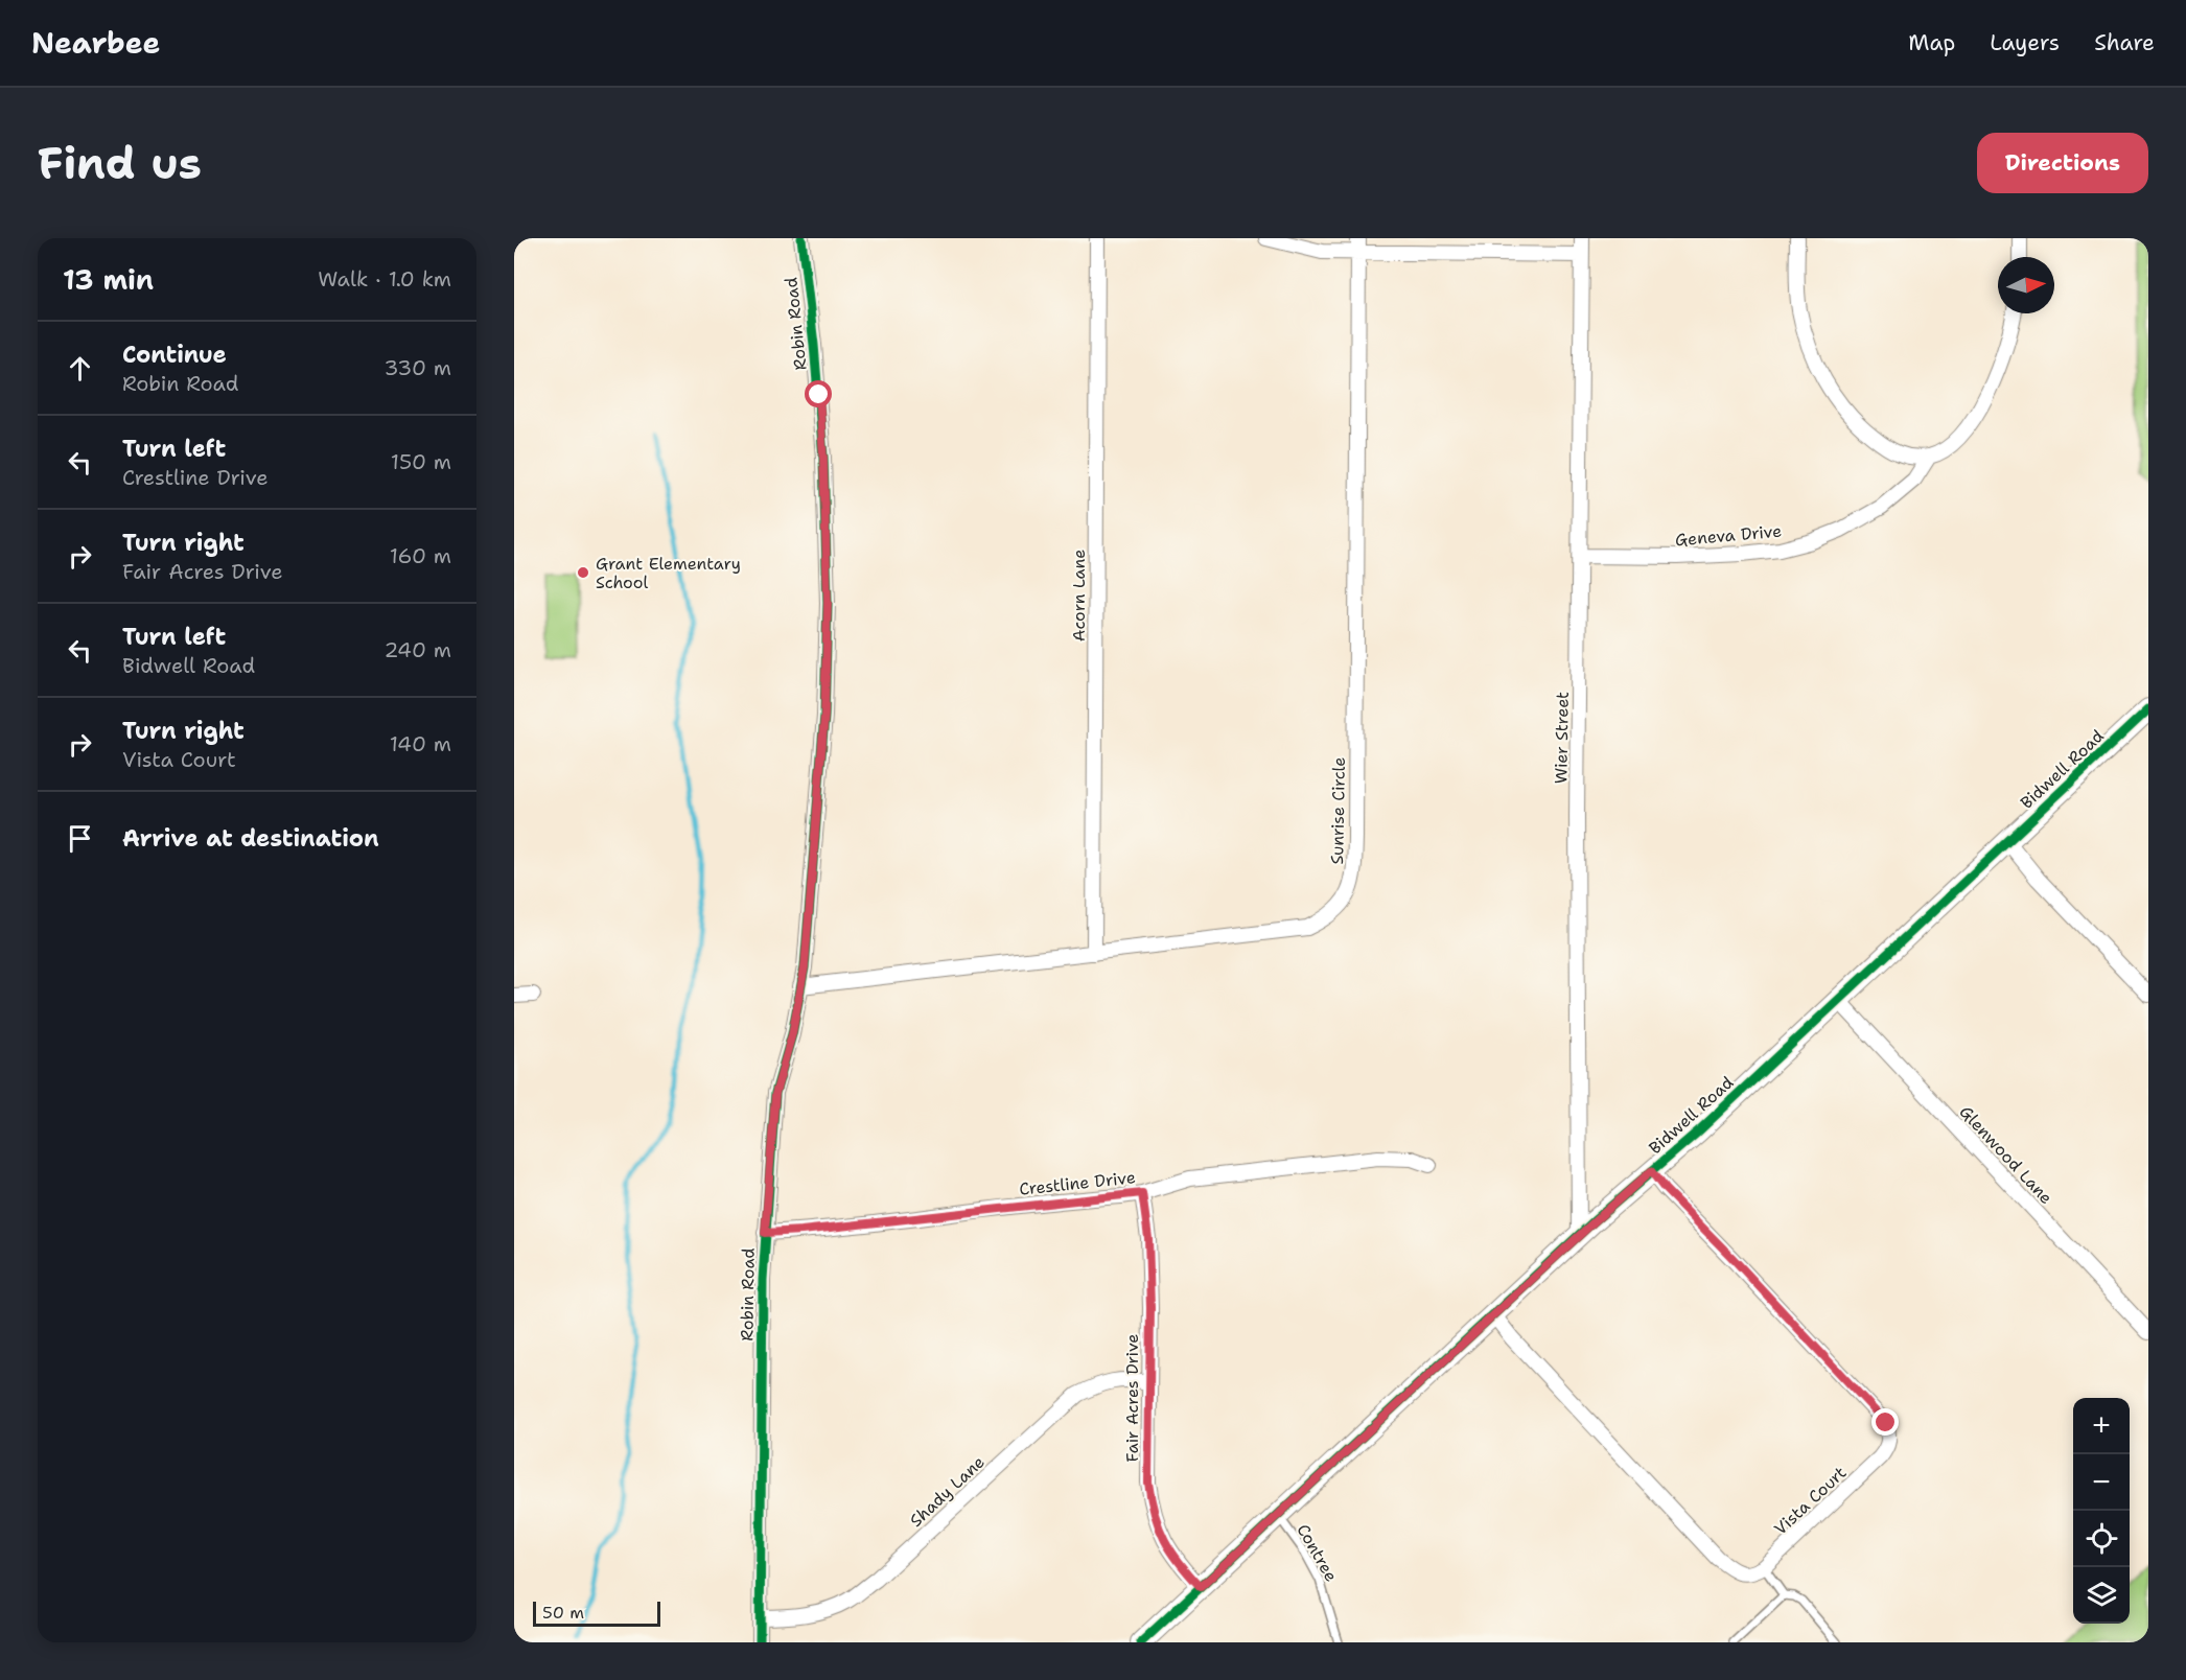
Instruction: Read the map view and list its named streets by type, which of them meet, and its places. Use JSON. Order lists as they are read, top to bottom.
{
  "streets": {
    "street": [
      "Robin Road",
      "Geneva Drive",
      "Acorn Lane",
      "Wier Street",
      "Bidwell Road",
      "Sunrise Circle",
      "Glenwood Lane",
      "Crestline Drive",
      "Fair Acres Drive",
      "Shady Lane",
      "Vista Court"
    ],
    "lane": ["Contree"]
  },
  "crossings": [
    ["Robin Road", "Sunrise Circle"],
    ["Robin Road", "Crestline Drive"],
    ["Robin Road", "Shady Lane"],
    ["Geneva Drive", "Wier Street"],
    ["Acorn Lane", "Sunrise Circle"],
    ["Wier Street", "Bidwell Road"],
    ["Bidwell Road", "Glenwood Lane"],
    ["Bidwell Road", "Fair Acres Drive"],
    ["Bidwell Road", "Vista Court"],
    ["Bidwell Road", "Contree"],
    ["Crestline Drive", "Fair Acres Drive"],
    ["Fair Acres Drive", "Shady Lane"]
  ],
  "places": ["Grant Elementary School"],
  "scale_bar": "50 m",
  "north": "right",
  "page": {
    "header": "Nearbee",
    "nav": ["Map", "Layers", "Share"],
    "buttons": "Directions",
    "title": "Find us",
    "heading": ["13 min", "Walk · 1.0 km"],
    "list": [
      ["Continue", "Robin Road", "330 m"],
      ["Turn left", "Crestline Drive", "150 m"],
      ["Turn right", "Fair Acres Drive", "160 m"],
      ["Turn left", "Bidwell Road", "240 m"],
      ["Turn right", "Vista Court", "140 m"],
      "Arrive at destination"
    ],
    "map_buttons": ["+", "−"],
    "scale": "50 m"
  }
}
